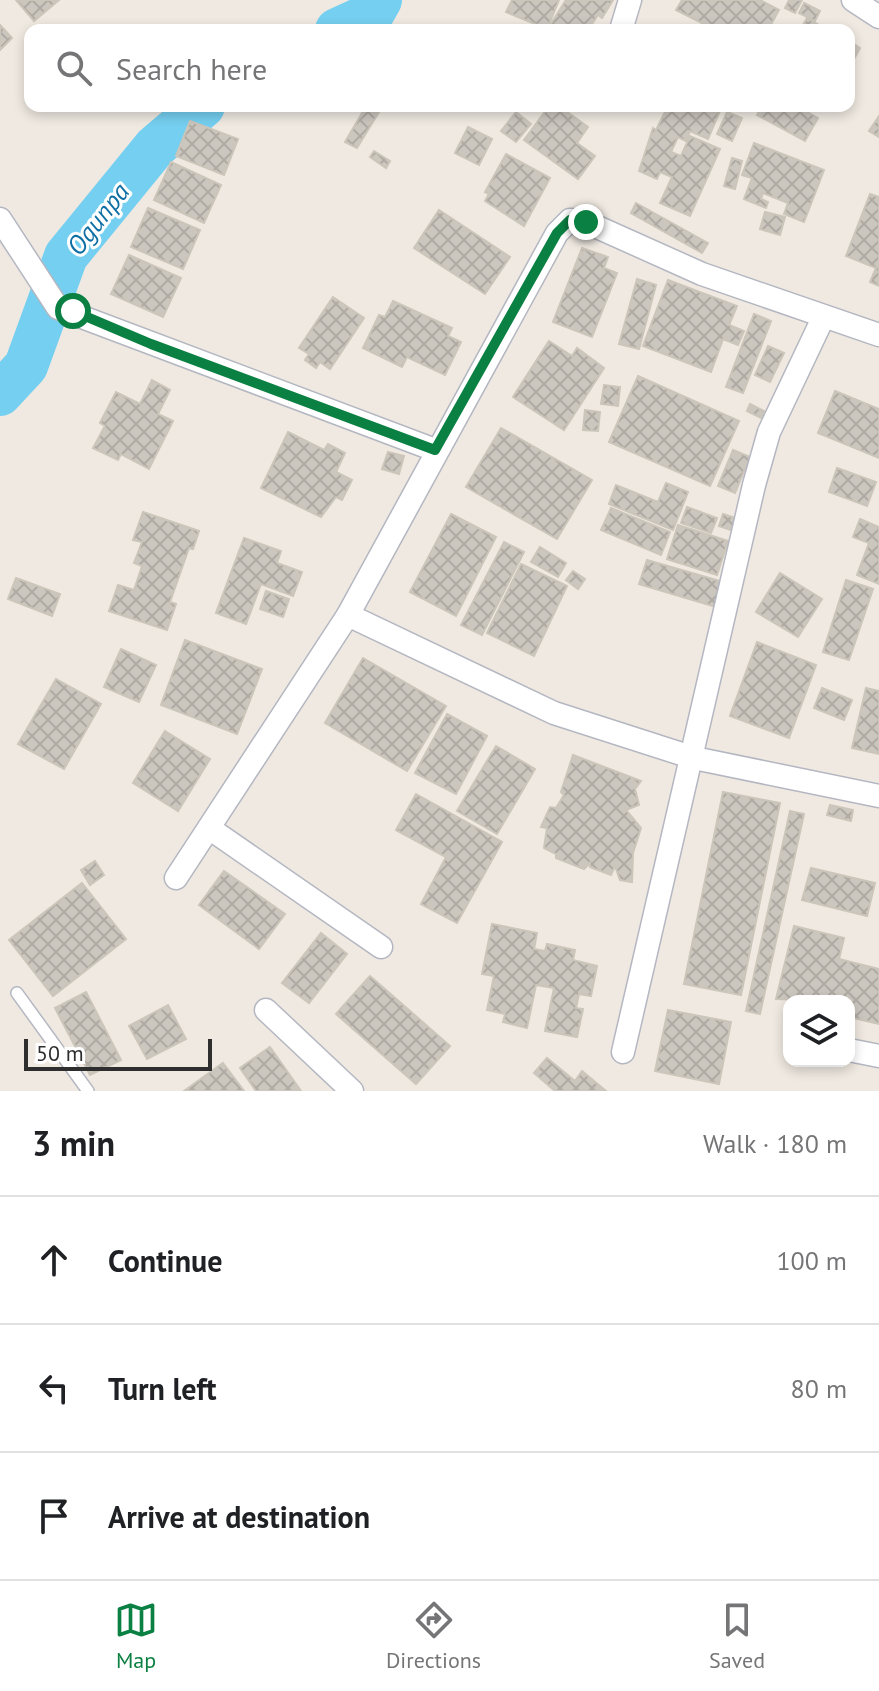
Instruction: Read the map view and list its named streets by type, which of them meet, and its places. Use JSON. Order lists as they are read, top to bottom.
{
  "water": ["Ogunpa"],
  "scale_bar": "50 m",
  "page": {
    "search": "Search here",
    "scale": "50 m",
    "heading": ["3 min", "Walk · 180 m"],
    "list": [
      ["Continue", "100 m"],
      ["Turn left", "80 m"],
      "Arrive at destination"
    ],
    "nav": ["Map", "Directions", "Saved"]
  }
}
